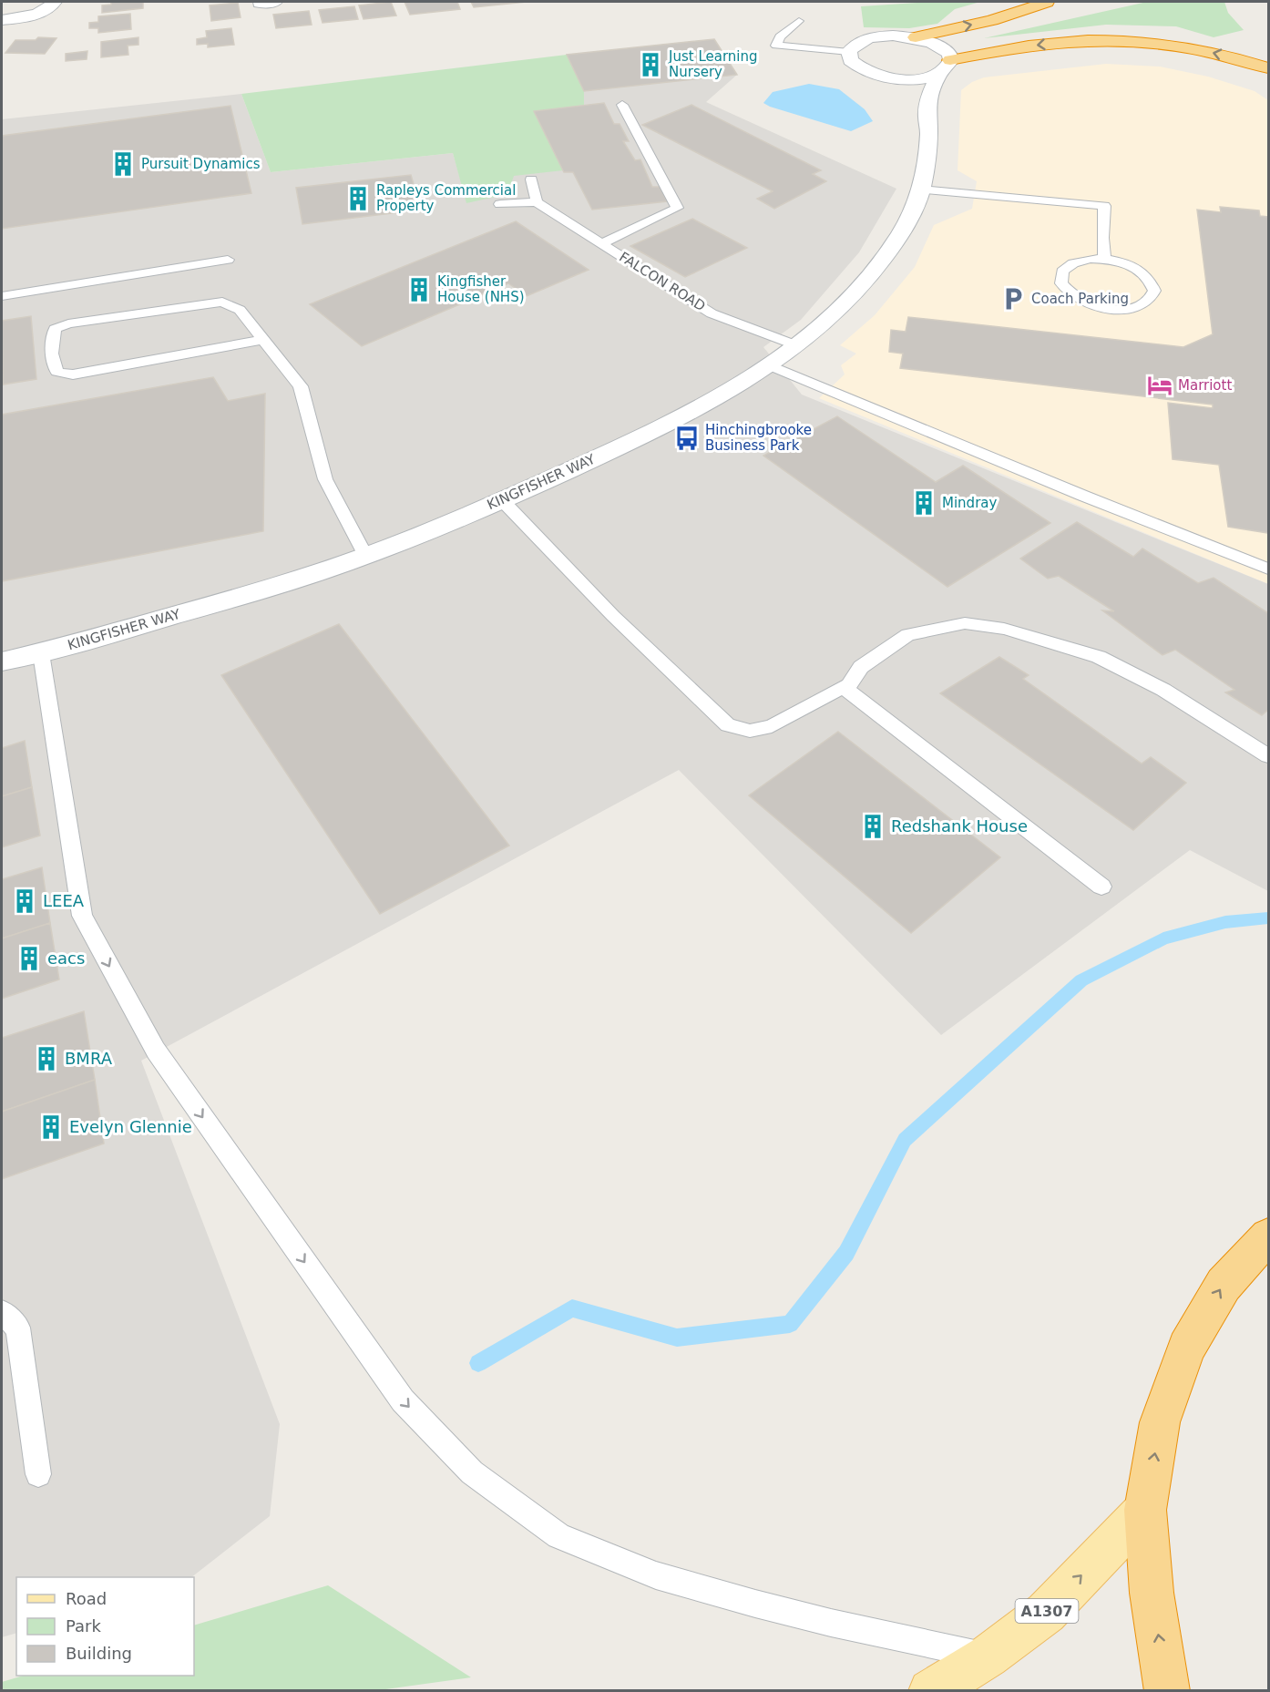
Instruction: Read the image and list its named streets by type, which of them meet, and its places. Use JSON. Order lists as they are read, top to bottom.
{
  "streets": {
    "main road": ["A1307"],
    "street": ["KINGFISHER WAY"],
    "lane": ["FALCON ROAD"]
  },
  "crossings": [
    ["FALCON ROAD", "KINGFISHER WAY"]
  ],
  "places": {
    "building": [
      "Just Learning Nursery",
      "Pursuit Dynamics",
      "Rapleys Commercial Property",
      "Kingfisher House (NHS)",
      "Mindray",
      "Redshank House",
      "LEEA",
      "eacs",
      "BMRA",
      "Evelyn Glennie"
    ],
    "parking": ["Coach Parking"],
    "hotel": ["Marriott"],
    "bus stop": ["Hinchingbrooke Business Park"]
  },
  "legend": ["Road", "Park", "Building"]
}
